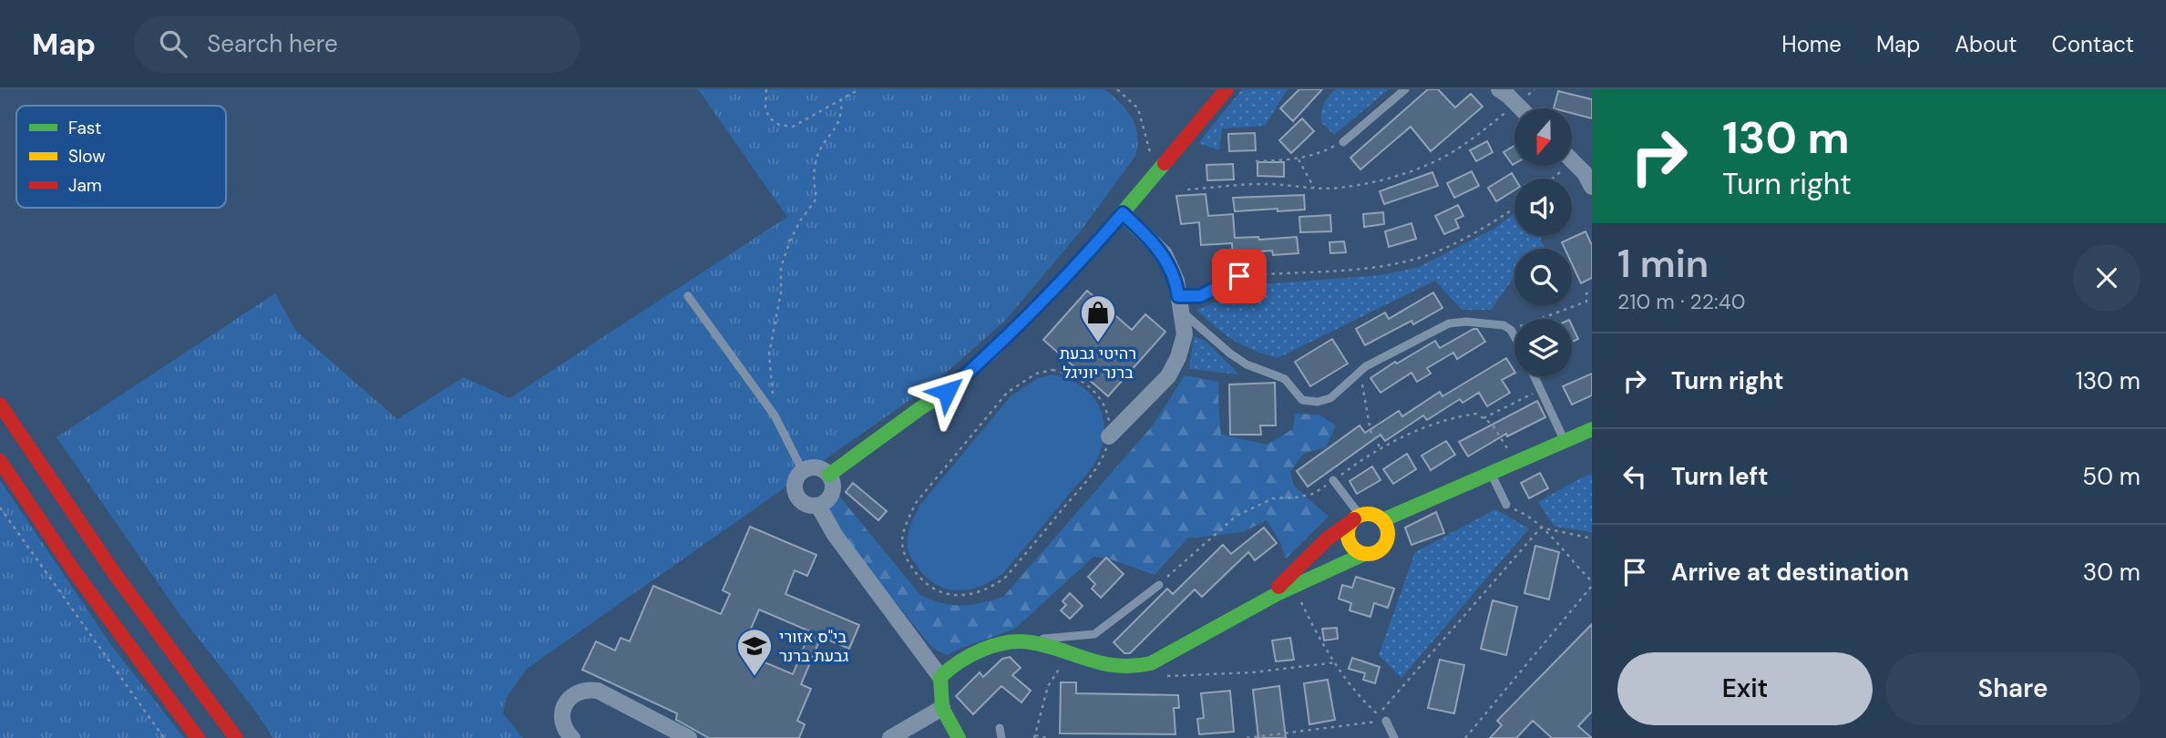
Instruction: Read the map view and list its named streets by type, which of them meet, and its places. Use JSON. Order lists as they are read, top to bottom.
{
  "places": {
    "shop": ["רהיטי גבעת ברנר יוניגל"],
    "school or university": ["בי\"ס אזורי גבעת ברנר"]
  },
  "legend": ["Fast", "Slow", "Jam"],
  "north": "bottom",
  "page": {
    "header": "Map",
    "search": "Search here",
    "nav": [
      "Home",
      "Map",
      "About",
      "Contact"
    ],
    "turn": ["130 m", "Turn right"],
    "heading": ["1 min", "210 m · 22:40"],
    "list": [
      {
        "name": "Turn right",
        "value": "130 m"
      },
      {
        "name": "Turn left",
        "value": "50 m"
      },
      {
        "name": "Arrive at destination",
        "value": "30 m"
      }
    ],
    "buttons": ["Exit", "Share"]
  }
}
